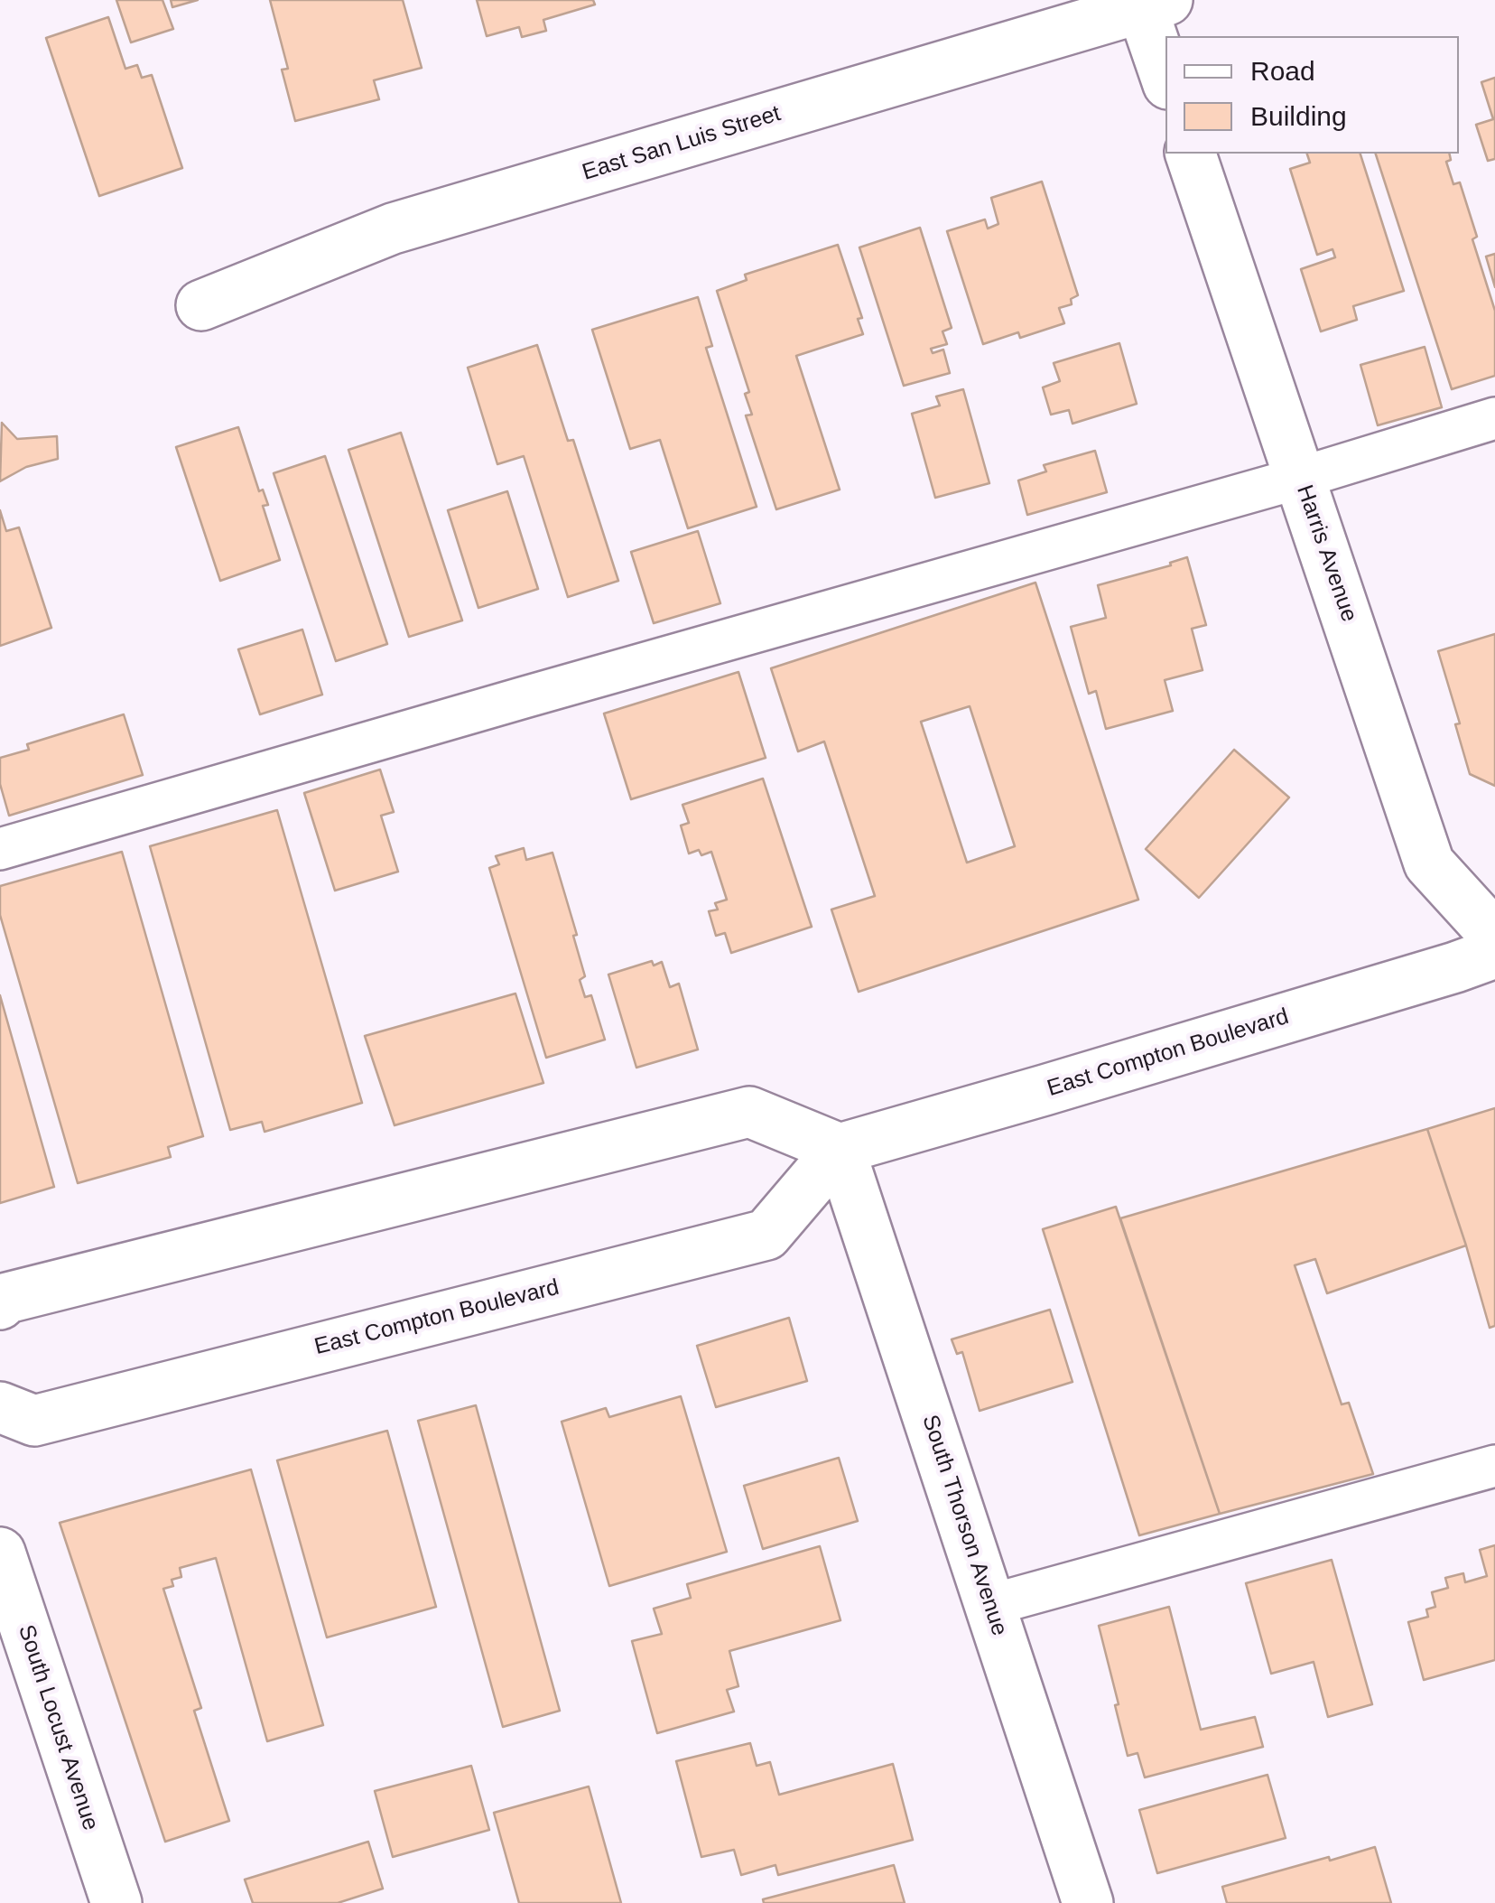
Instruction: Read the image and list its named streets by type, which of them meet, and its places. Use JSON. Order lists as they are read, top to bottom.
{
  "streets": {
    "street": [
      "East San Luis Street",
      "Harris Avenue",
      "East Compton Boulevard",
      "South Thorson Avenue",
      "South Locust Avenue"
    ]
  },
  "crossings": [
    ["East Compton Boulevard", "South Thorson Avenue"]
  ],
  "legend": ["Road", "Building"]
}
